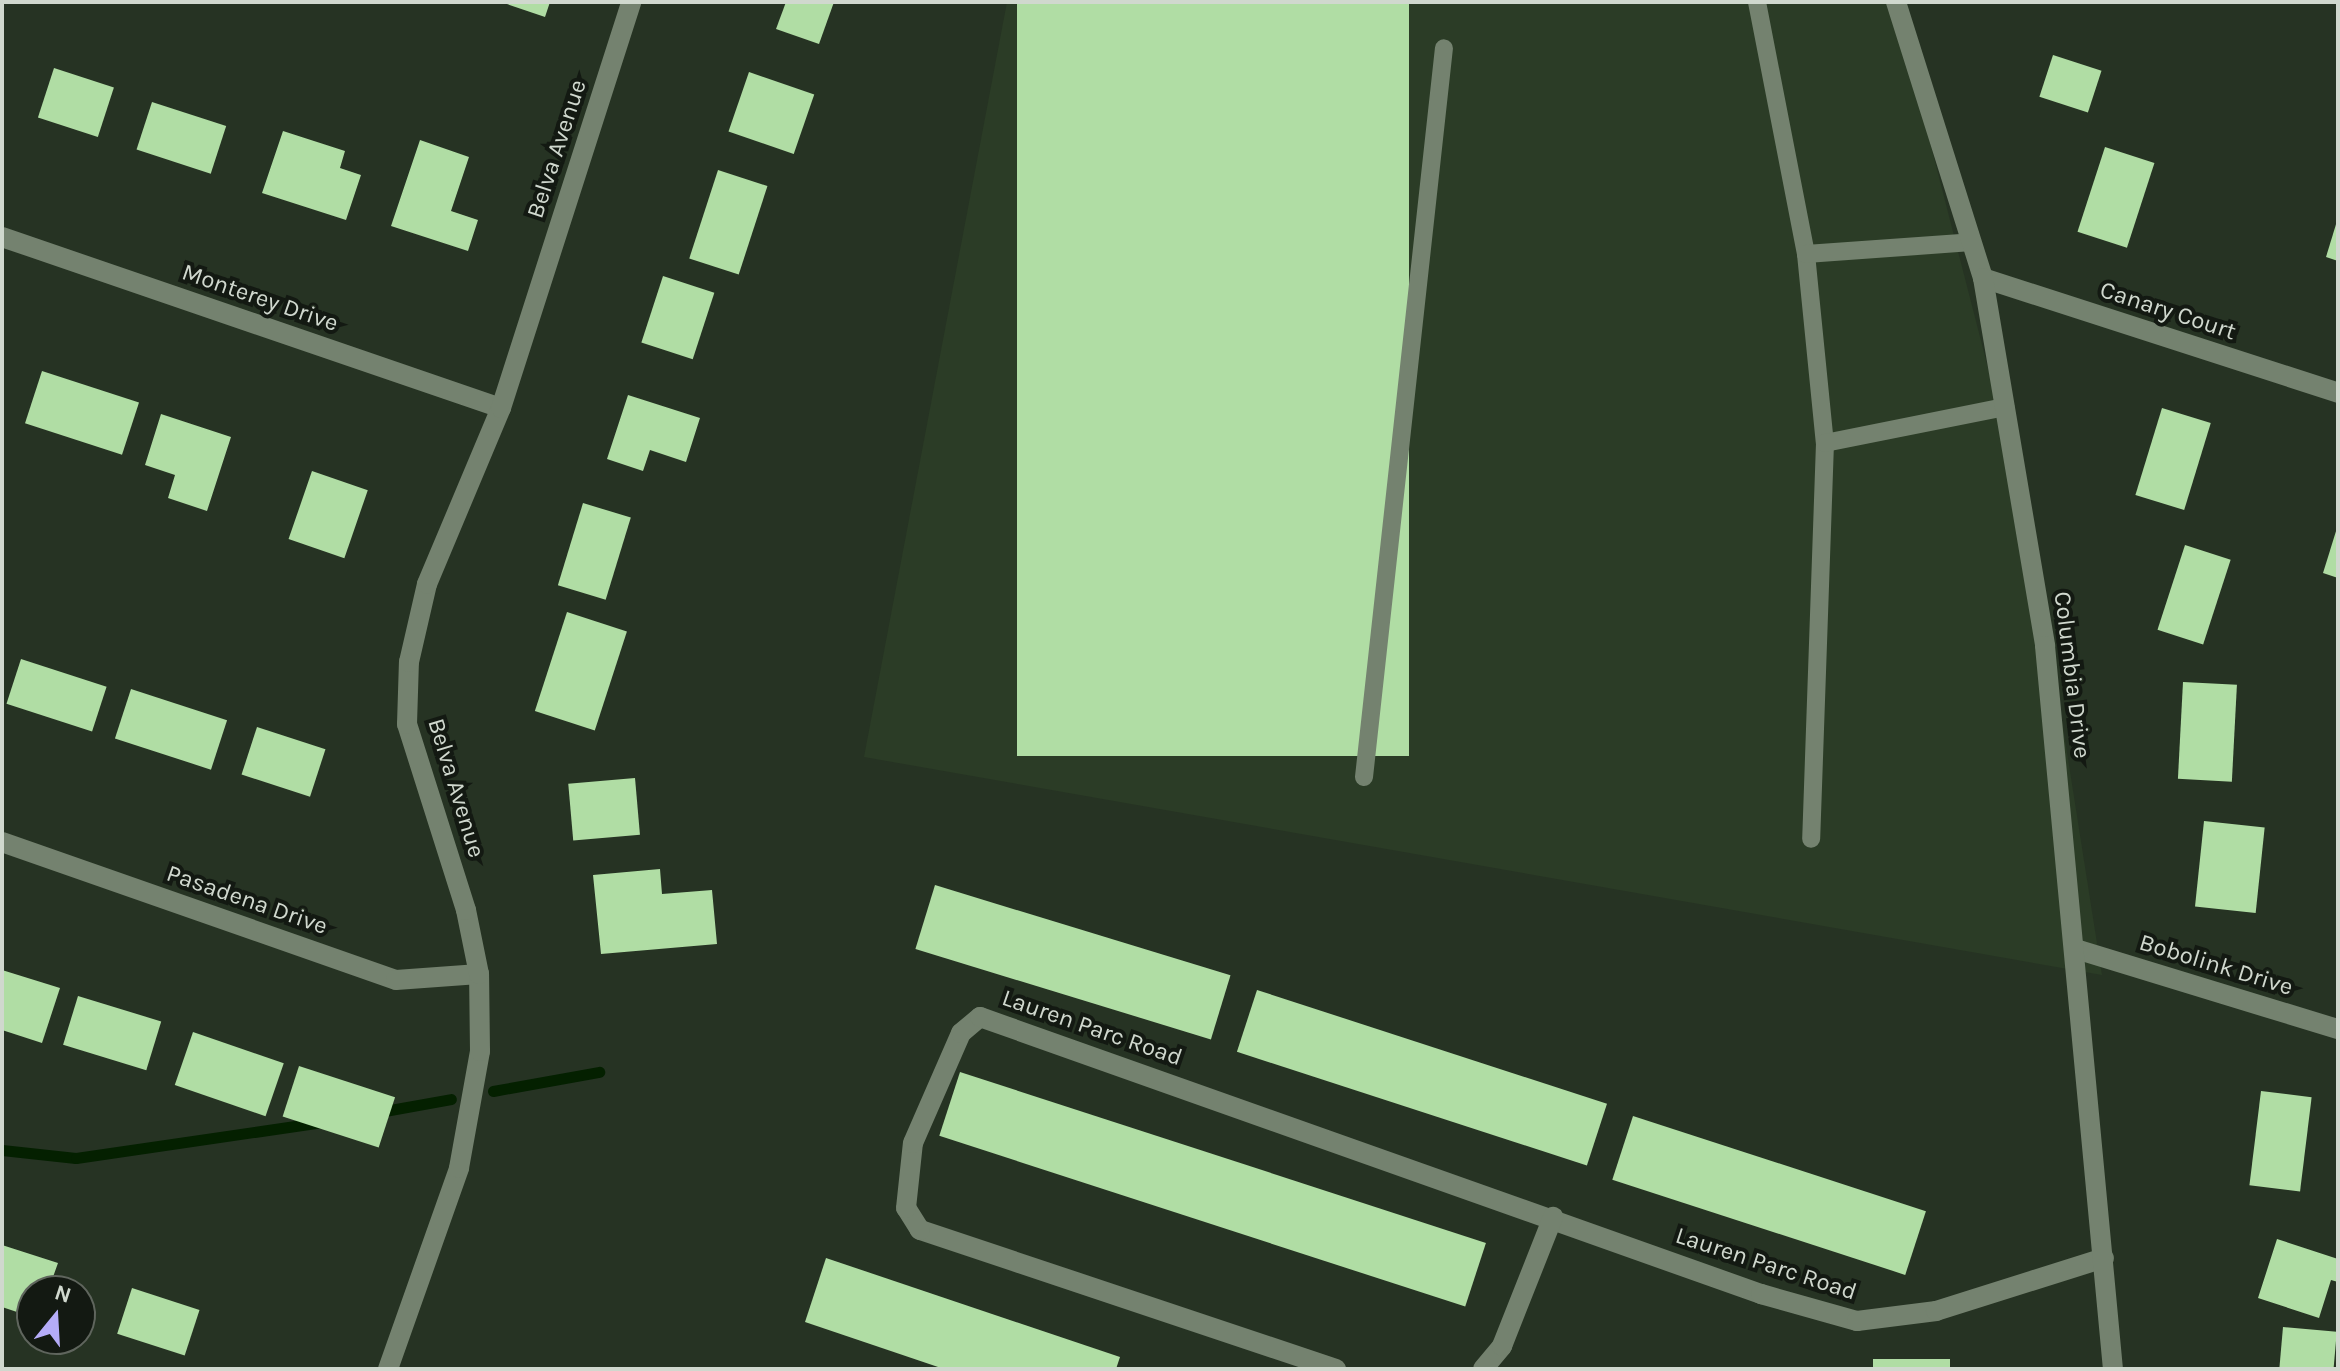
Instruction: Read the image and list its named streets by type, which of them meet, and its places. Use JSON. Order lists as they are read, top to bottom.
{
  "streets": {
    "street": [
      "Belva Avenue",
      "Monterey Drive",
      "Canary Court",
      "Columbia Drive",
      "Pasadena Drive",
      "Bobolink Drive",
      "Lauren Parc Road"
    ]
  },
  "crossings": [
    ["Belva Avenue", "Monterey Drive"],
    ["Belva Avenue", "Pasadena Drive"],
    ["Canary Court", "Columbia Drive"],
    ["Columbia Drive", "Bobolink Drive"],
    ["Columbia Drive", "Lauren Parc Road"]
  ],
  "north": "top"
}
